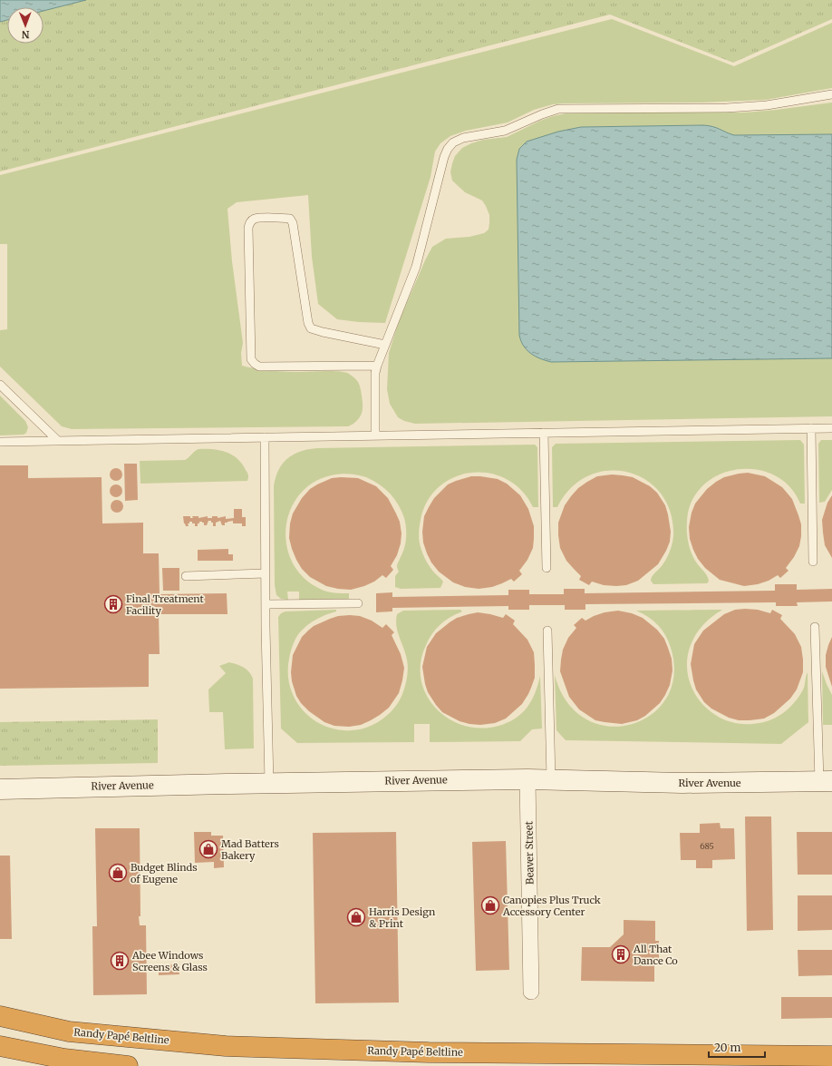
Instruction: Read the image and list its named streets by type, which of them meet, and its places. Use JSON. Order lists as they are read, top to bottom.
{
  "streets": {
    "highway": ["Randy Papé Beltline"],
    "street": ["River Avenue", "Beaver Street"]
  },
  "crossings": [
    ["River Avenue", "Beaver Street"]
  ],
  "places": {
    "building": ["Final Treatment Facility", "All That Dance Co", "Abee Windows Screens & Glass"],
    "shop": [
      "Mad Batters Bakery",
      "Budget Blinds of Eugene",
      "Canopies Plus Truck Accessory Center",
      "Harris Design & Print"
    ]
  },
  "house_numbers": ["685"],
  "scale_bar": "20 m",
  "north": "bottom"
}
